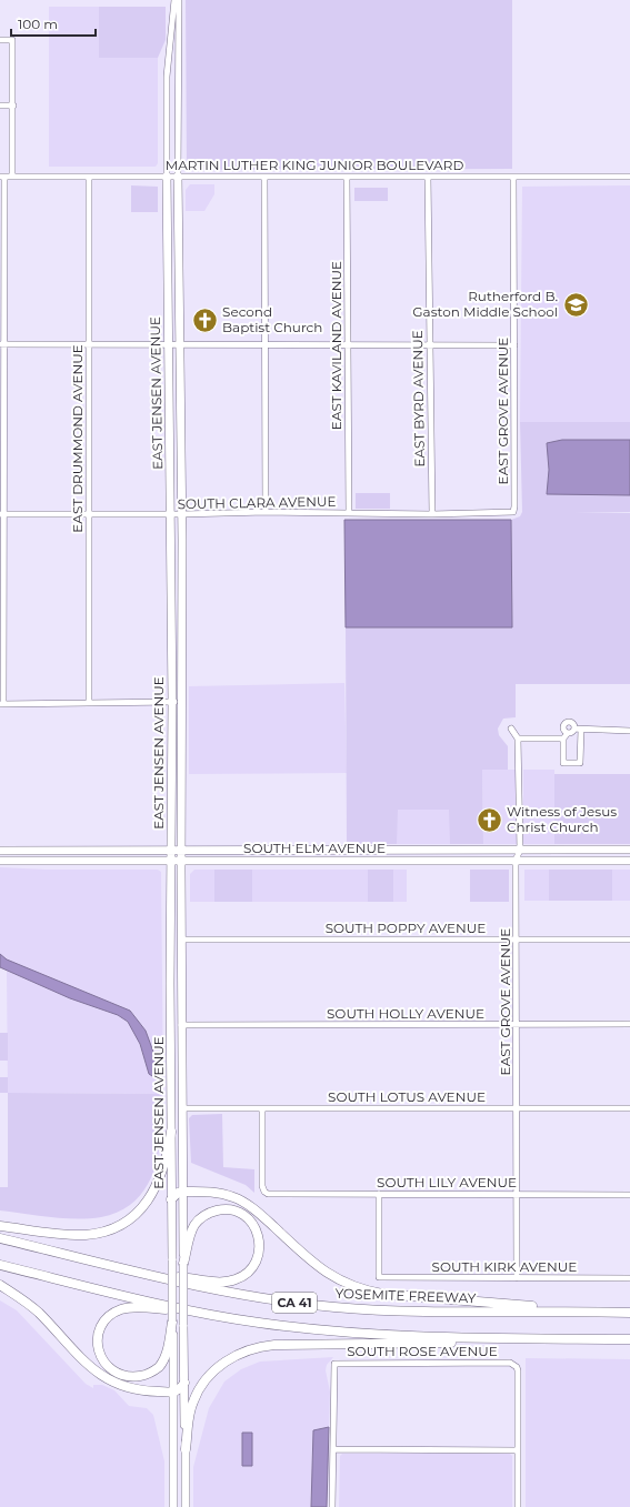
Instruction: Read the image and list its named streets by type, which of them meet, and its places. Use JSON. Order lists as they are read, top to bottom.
{
  "streets": {
    "highway": ["YOSEMITE FREEWAY", "CA 41"],
    "main road": ["EAST JENSEN AVENUE", "SOUTH ELM AVENUE"],
    "street": [
      "MARTIN LUTHER KING JUNIOR BOULEVARD",
      "EAST KAVILAND AVENUE",
      "EAST BYRD AVENUE",
      "EAST GROVE AVENUE",
      "EAST DRUMMOND AVENUE",
      "SOUTH CLARA AVENUE",
      "SOUTH POPPY AVENUE",
      "SOUTH HOLLY AVENUE",
      "SOUTH LOTUS AVENUE",
      "SOUTH LILY AVENUE",
      "SOUTH KIRK AVENUE",
      "SOUTH ROSE AVENUE"
    ]
  },
  "crossings": [
    ["MARTIN LUTHER KING JUNIOR BOULEVARD", "EAST KAVILAND AVENUE"],
    ["MARTIN LUTHER KING JUNIOR BOULEVARD", "EAST JENSEN AVENUE"],
    ["MARTIN LUTHER KING JUNIOR BOULEVARD", "EAST BYRD AVENUE"],
    ["MARTIN LUTHER KING JUNIOR BOULEVARD", "EAST GROVE AVENUE"],
    ["MARTIN LUTHER KING JUNIOR BOULEVARD", "EAST DRUMMOND AVENUE"],
    ["EAST KAVILAND AVENUE", "SOUTH CLARA AVENUE"],
    ["EAST JENSEN AVENUE", "SOUTH CLARA AVENUE"],
    ["EAST JENSEN AVENUE", "SOUTH ELM AVENUE"],
    ["EAST JENSEN AVENUE", "SOUTH POPPY AVENUE"],
    ["EAST JENSEN AVENUE", "SOUTH HOLLY AVENUE"],
    ["EAST JENSEN AVENUE", "SOUTH LOTUS AVENUE"],
    ["EAST BYRD AVENUE", "SOUTH CLARA AVENUE"],
    ["EAST GROVE AVENUE", "SOUTH CLARA AVENUE"],
    ["EAST GROVE AVENUE", "SOUTH ELM AVENUE"],
    ["EAST GROVE AVENUE", "SOUTH POPPY AVENUE"],
    ["EAST GROVE AVENUE", "SOUTH HOLLY AVENUE"],
    ["EAST GROVE AVENUE", "SOUTH LOTUS AVENUE"],
    ["EAST GROVE AVENUE", "SOUTH LILY AVENUE"],
    ["EAST GROVE AVENUE", "SOUTH KIRK AVENUE"],
    ["EAST DRUMMOND AVENUE", "SOUTH CLARA AVENUE"],
    ["SOUTH LOTUS AVENUE", "SOUTH LILY AVENUE"],
    ["SOUTH LILY AVENUE", "SOUTH KIRK AVENUE"]
  ],
  "places": {
    "school or university": ["Rutherford B. Gaston Middle School"],
    "church": ["Second Baptist Church", "Witness of Jesus Christ Church"]
  },
  "scale_bar": "100 m"
}
